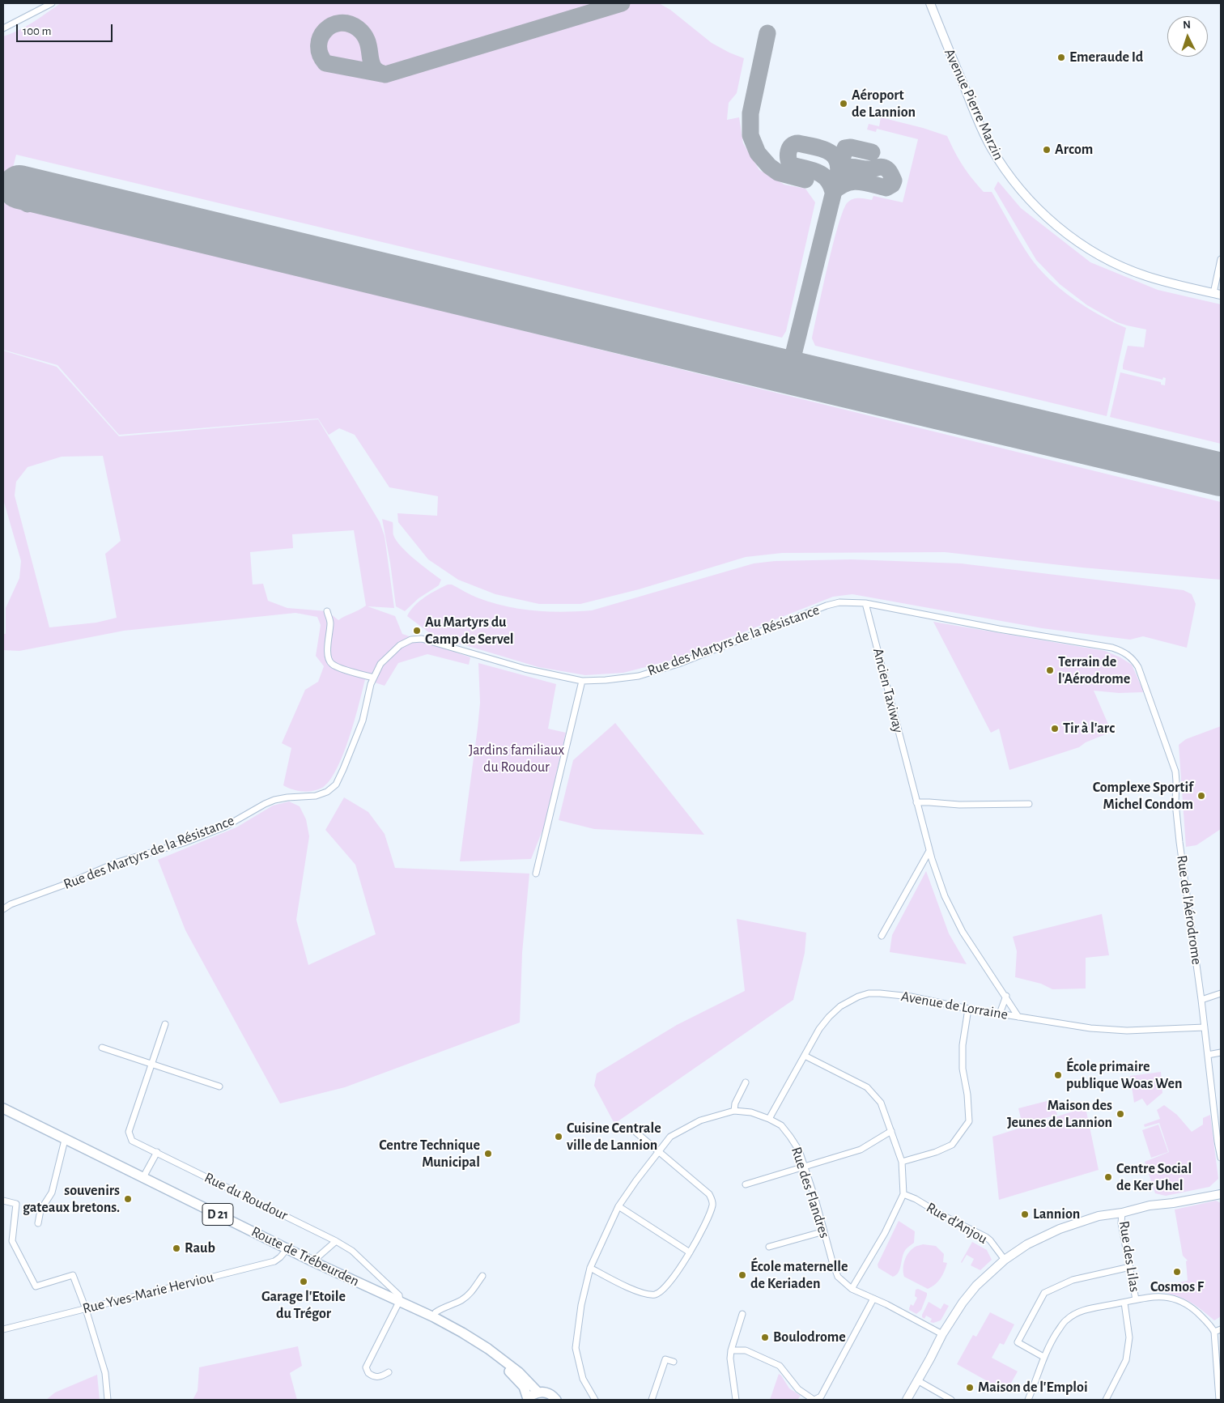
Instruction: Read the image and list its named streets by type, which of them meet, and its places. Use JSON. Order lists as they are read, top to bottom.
{
  "streets": {
    "main road": ["Avenue Pierre Marzin", "D 21", "Route de Trébeurden"],
    "street": [
      "Rue des Martyrs de la Résistance",
      "Ancien Taxiway",
      "Rue de l'Aérodrome",
      "Avenue de Lorraine",
      "Rue des Flandres",
      "Rue du Roudour",
      "Rue d'Anjou",
      "Rue des Lilas",
      "Rue Yves-Marie Herviou"
    ]
  },
  "crossings": [
    ["Rue des Martyrs de la Résistance", "Ancien Taxiway"],
    ["Rue des Martyrs de la Résistance", "Rue de l'Aérodrome"],
    ["Ancien Taxiway", "Avenue de Lorraine"],
    ["Rue de l'Aérodrome", "Avenue de Lorraine"],
    ["Avenue de Lorraine", "Rue des Flandres"],
    ["Rue du Roudour", "Route de Trébeurden"],
    ["Route de Trébeurden", "Rue Yves-Marie Herviou"]
  ],
  "parks": ["Jardins familiaux du Roudour"],
  "places": [
    "Emeraude Id",
    "Aéroport de Lannion",
    "Arcom",
    "Au Martyrs du Camp de Servel",
    "Terrain de l'Aérodrome",
    "Tir à l'arc",
    "Complexe Sportif Michel Condom",
    "École primaire publique Woas Wen",
    "Maison des Jeunes de Lannion",
    "Cuisine Centrale ville de Lannion",
    "Centre Technique Municipal",
    "Centre Social de Ker Uhel",
    "souvenirs gateaux bretons.",
    "Lannion",
    "Raub",
    "Cosmos F",
    "École maternelle de Keriaden",
    "Garage l'Etoile du Trégor",
    "Boulodrome",
    "Maison de l'Emploi"
  ],
  "scale_bar": "100 m",
  "north": "top"
}
